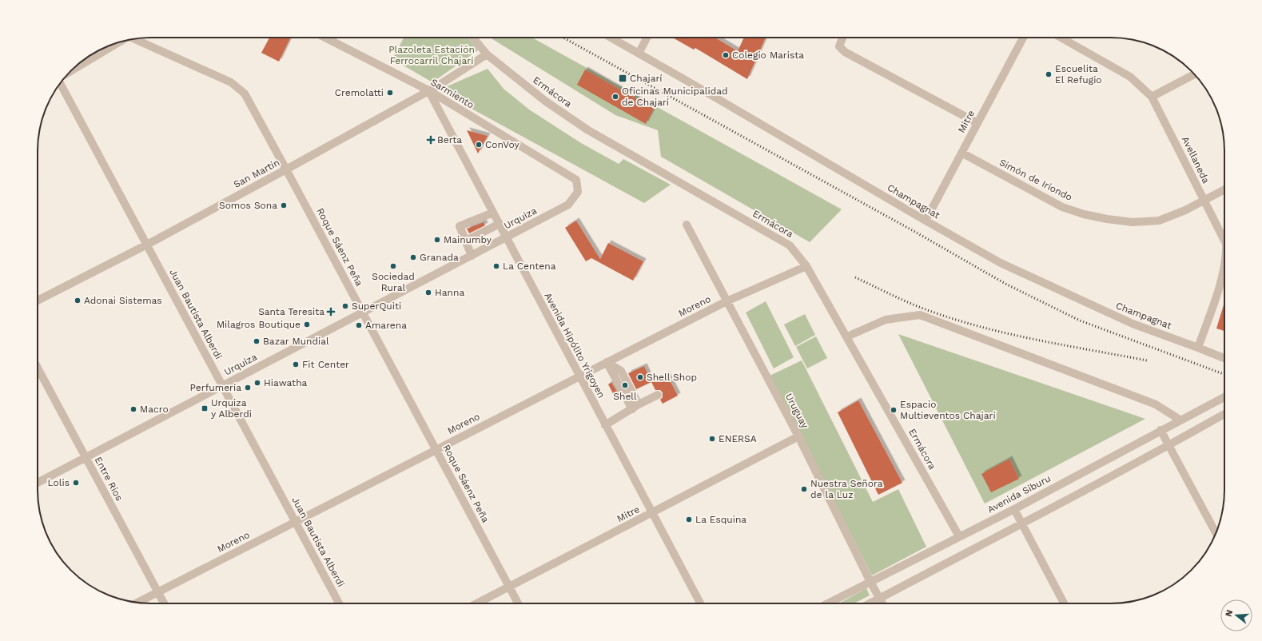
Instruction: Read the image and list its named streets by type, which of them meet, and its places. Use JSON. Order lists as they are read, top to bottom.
{
  "streets": {
    "street": [
      "Ermácora",
      "Sarmiento",
      "Mitre",
      "Avellaneda",
      "San Martín",
      "Simón de Iriondo",
      "Champagnat",
      "Urquiza",
      "Roque Sáenz Peña",
      "Moreno",
      "Juan Bautista Alberdi",
      "Avenida Hipólito Yrigoyen",
      "Uruguay",
      "Entre Ríos",
      "Avenida Siburu"
    ]
  },
  "crossings": [
    ["Ermácora", "San Martín"],
    ["Ermácora", "Moreno"],
    ["Ermácora", "Avenida Siburu"],
    ["Sarmiento", "San Martín"],
    ["Sarmiento", "Urquiza"],
    ["Sarmiento", "Avenida Hipólito Yrigoyen"],
    ["Mitre", "Simón de Iriondo"],
    ["Mitre", "Champagnat"],
    ["Mitre", "Roque Sáenz Peña"],
    ["Mitre", "Avenida Hipólito Yrigoyen"],
    ["Mitre", "Uruguay"],
    ["Avellaneda", "Simón de Iriondo"],
    ["Avellaneda", "Champagnat"],
    ["San Martín", "Roque Sáenz Peña"],
    ["San Martín", "Juan Bautista Alberdi"],
    ["San Martín", "Avenida Hipólito Yrigoyen"],
    ["Urquiza", "Roque Sáenz Peña"],
    ["Urquiza", "Juan Bautista Alberdi"],
    ["Urquiza", "Avenida Hipólito Yrigoyen"],
    ["Urquiza", "Entre Ríos"],
    ["Roque Sáenz Peña", "Moreno"],
    ["Moreno", "Juan Bautista Alberdi"],
    ["Moreno", "Avenida Hipólito Yrigoyen"],
    ["Moreno", "Uruguay"],
    ["Moreno", "Entre Ríos"],
    ["Uruguay", "Avenida Siburu"]
  ],
  "parks": ["Plazoleta Estación Ferrocarril Chajarí"],
  "places": {
    "other": [
      "Colegio Marista",
      "Escuelita El Refugio",
      "Cremolatti",
      "Oficinas Municipalidad de Chajarí",
      "ConVoy",
      "Somos Sona",
      "Mainumby",
      "Granada",
      "Sociedad Rural",
      "La Centena",
      "Hanna",
      "Adonai Sistemas",
      "SuperQuiti",
      "Milagros Boutique",
      "Amarena",
      "Bazar Mundial",
      "Fit Center",
      "Shell Shop",
      "Hiawatha",
      "Shell",
      "Perfumería",
      "Macro",
      "Espacio Multieventos Chajarí",
      "ENERSA",
      "Lolis",
      "Nuestra Señora de la Luz",
      "La Esquina"
    ],
    "transit": ["Chajarí", "Urquiza y Alberdi"],
    "health": ["Berta", "Santa Teresita"]
  },
  "north": "left"
}
